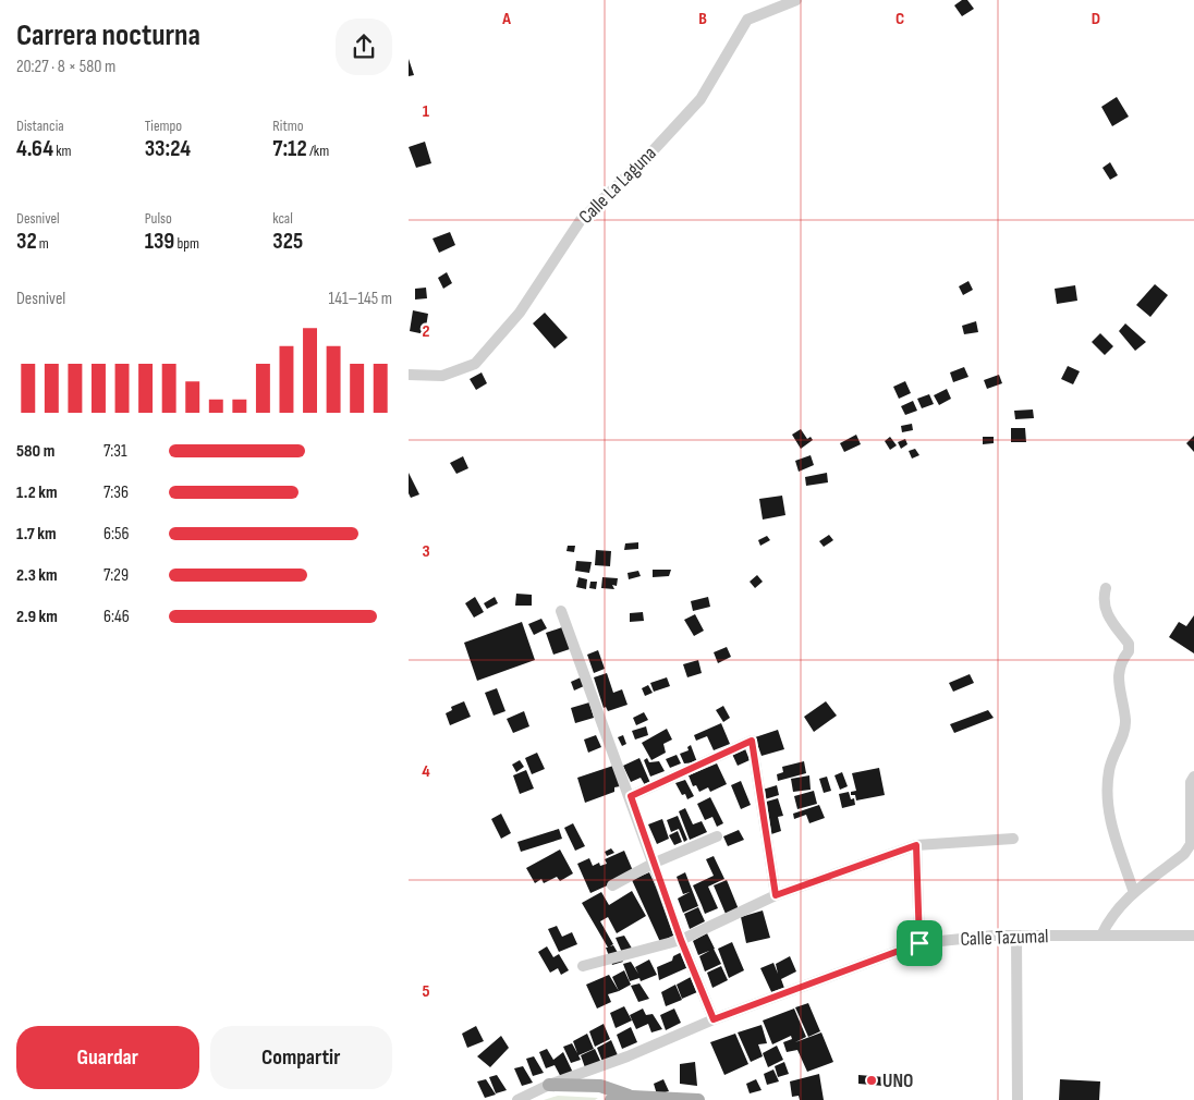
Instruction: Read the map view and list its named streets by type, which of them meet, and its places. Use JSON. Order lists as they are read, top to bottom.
{
  "streets": {
    "street": ["Calle La Laguna", "Calle Tazumal"]
  },
  "places": ["UNO"],
  "page": {
    "heading": ["Carrera nocturna", "20:27 · 8 × 580 m"],
    "stats": [
      ["Distancia", "4.64 km"],
      ["Tiempo", "33:24"],
      ["Ritmo", "7:12 /km"],
      ["Desnivel", "32 m"],
      ["Pulso", "139 bpm"],
      ["kcal", "325"]
    ],
    "chart": ["Desnivel", "141–145 m"],
    "list": [
      {
        "name": "580 m",
        "note": "7:31"
      },
      {
        "name": "1.2 km",
        "note": "7:36"
      },
      {
        "name": "1.7 km",
        "note": "6:56"
      },
      {
        "name": "2.3 km",
        "note": "7:29"
      },
      {
        "name": "2.9 km",
        "note": "6:46"
      }
    ],
    "buttons": ["Guardar", "Compartir"]
  },
  "grid": {
    "columns": [
      "A",
      "B",
      "C",
      "D"
    ],
    "rows": [
      "1",
      "2",
      "3",
      "4",
      "5"
    ]
  }
}
